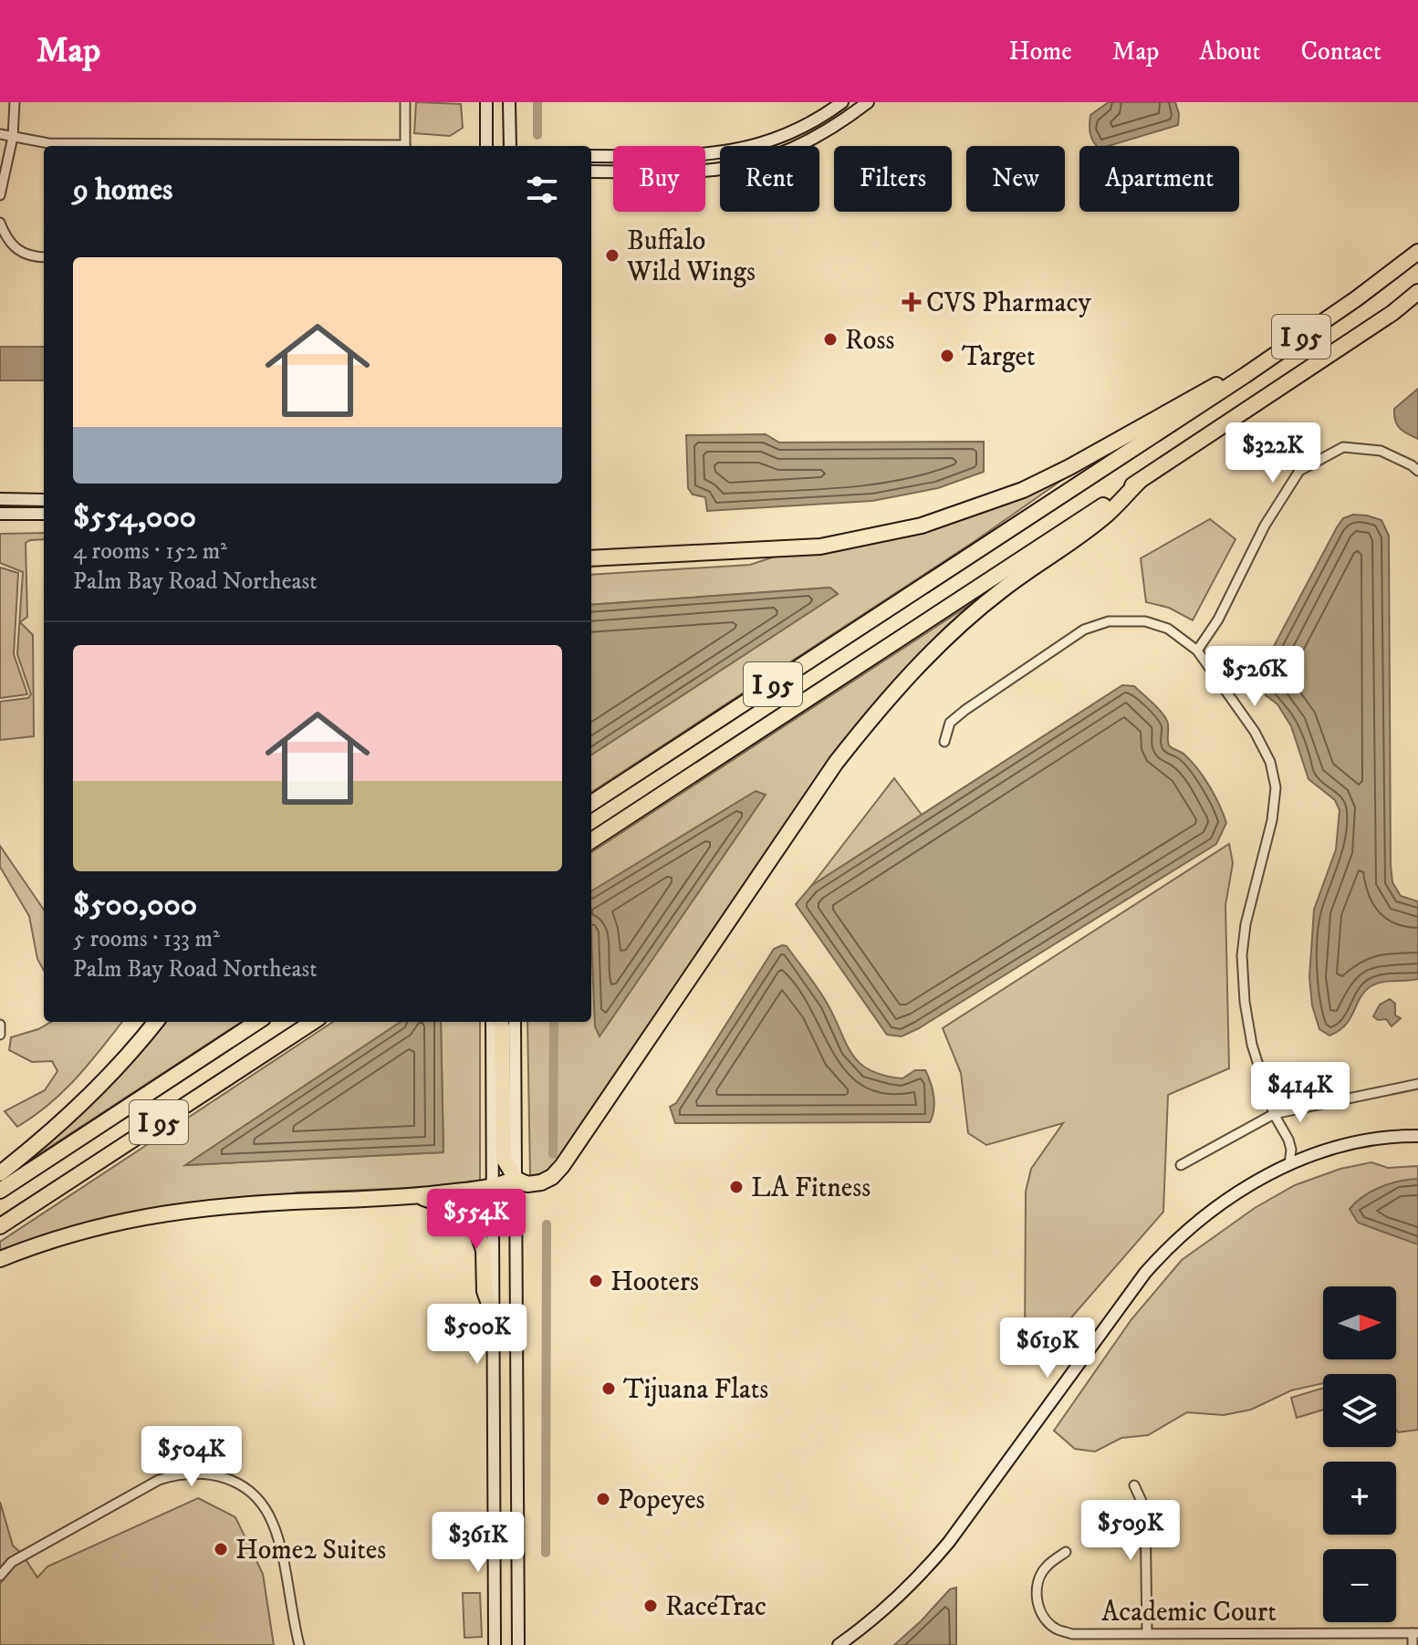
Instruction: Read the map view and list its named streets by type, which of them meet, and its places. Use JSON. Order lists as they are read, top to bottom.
{
  "streets": {
    "highway": ["I 95"],
    "street": ["Academic Court"]
  },
  "places": {
    "other": [
      "Buffalo Wild Wings",
      "Ross",
      "Target",
      "LA Fitness",
      "Hooters",
      "Tijuana Flats",
      "Popeyes",
      "Home2 Suites",
      "RaceTrac"
    ],
    "health": ["CVS Pharmacy"]
  },
  "north": "right",
  "page": {
    "header": "Map",
    "nav": [
      "Home",
      "Map",
      "About",
      "Contact"
    ],
    "chip": [
      "Buy",
      "Rent",
      "Filters",
      "New",
      "Apartment"
    ],
    "heading": "9 homes",
    "list": [
      {
        "name": "$554,000",
        "note": "4 rooms · 152 m² · Palm Bay Road Northeast"
      },
      {
        "name": "$500,000",
        "note": "5 rooms · 133 m² · Palm Bay Road Northeast"
      }
    ],
    "price": [
      "$322K",
      "$526K",
      "$414K",
      "$554K",
      "$500K",
      "$619K",
      "$504K",
      "$509K",
      "$361K"
    ],
    "map_buttons": ["+", "−"]
  }
}
